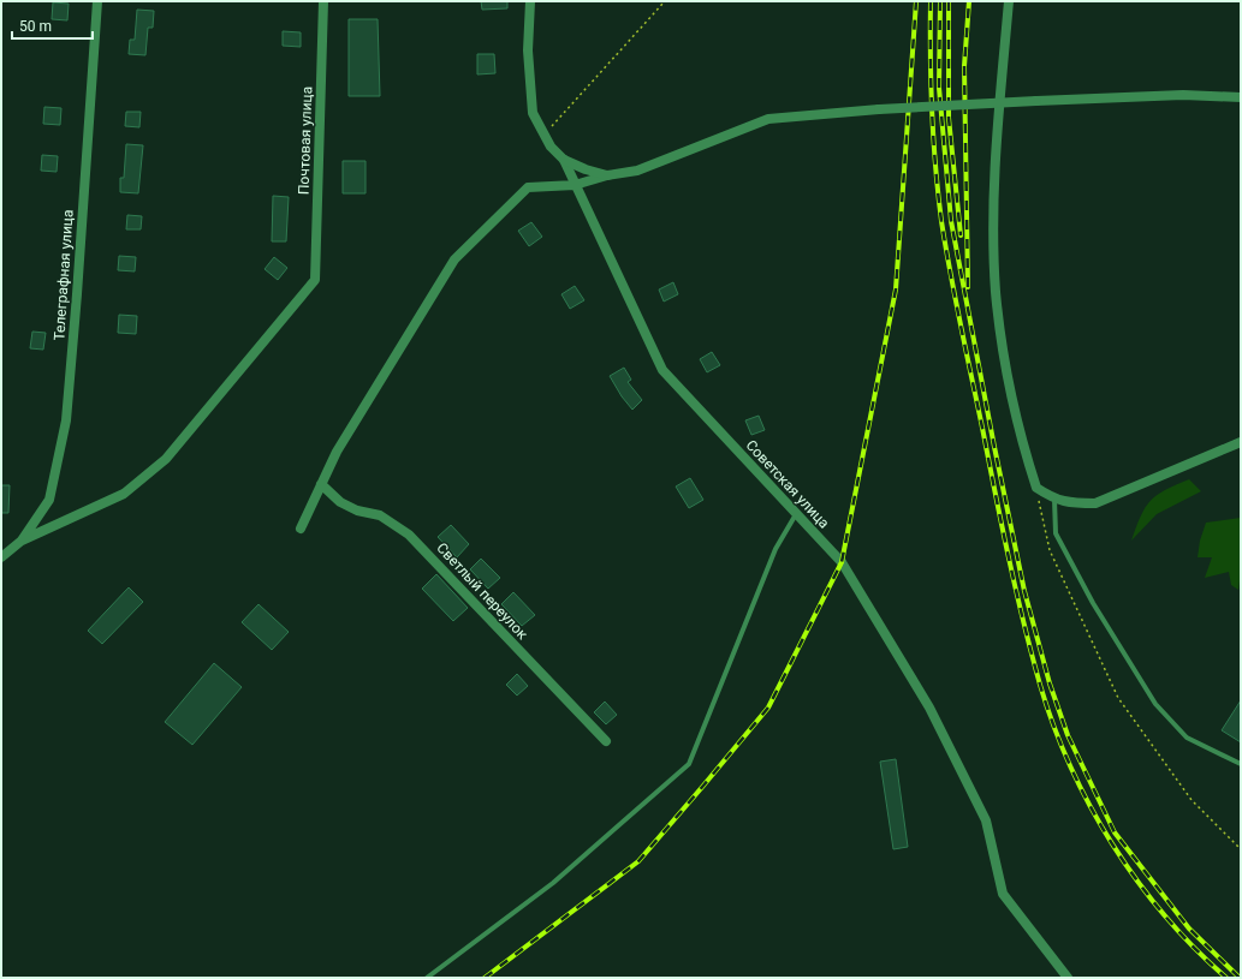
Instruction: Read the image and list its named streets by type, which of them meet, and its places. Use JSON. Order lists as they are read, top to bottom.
{
  "streets": {
    "street": [
      "Почтовая улица",
      "Телеграфная улица",
      "Советская улица",
      "Светлый переулок"
    ]
  },
  "crossings": [
    ["Почтовая улица", "Телеграфная улица"]
  ],
  "scale_bar": "50 m"
}
